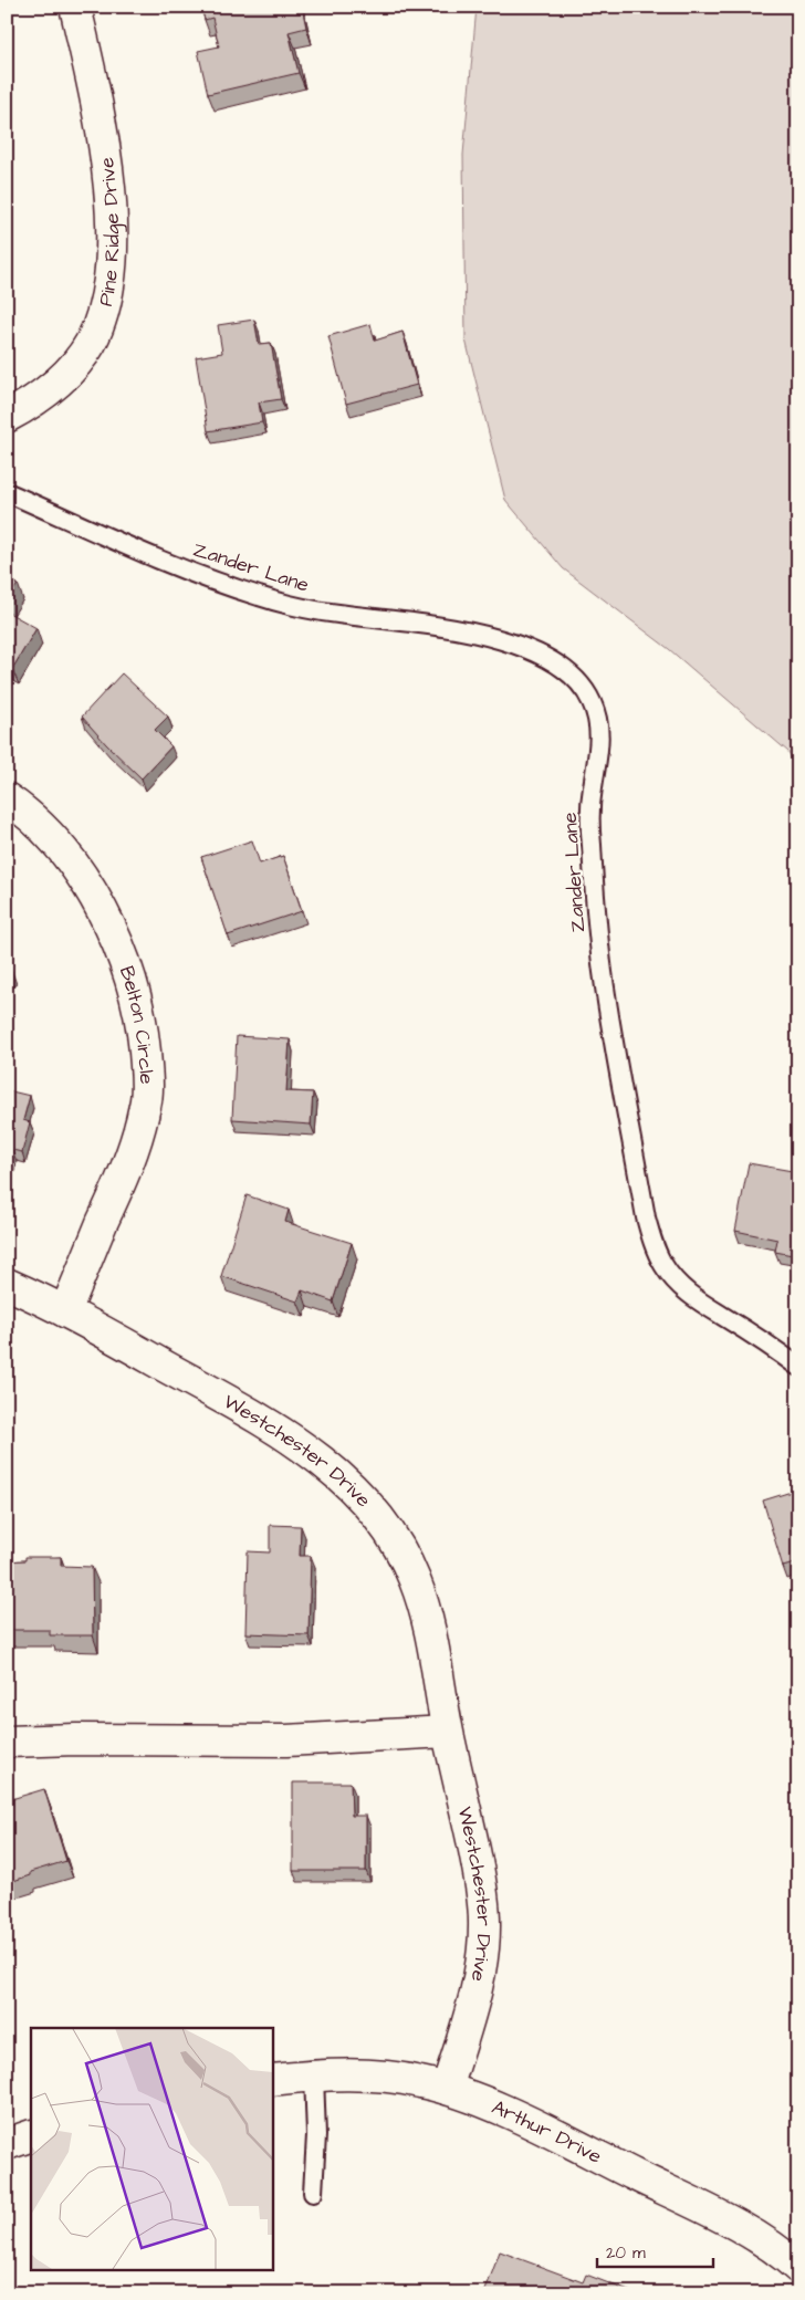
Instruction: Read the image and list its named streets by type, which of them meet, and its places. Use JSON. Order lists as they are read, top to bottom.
{
  "streets": {
    "street": [
      "Pine Ridge Drive",
      "Belton Circle",
      "Westchester Drive",
      "Arthur Drive"
    ],
    "lane": ["Zander Lane"]
  },
  "crossings": [
    ["Belton Circle", "Westchester Drive"],
    ["Westchester Drive", "Arthur Drive"]
  ],
  "scale_bar": "20 m"
}
